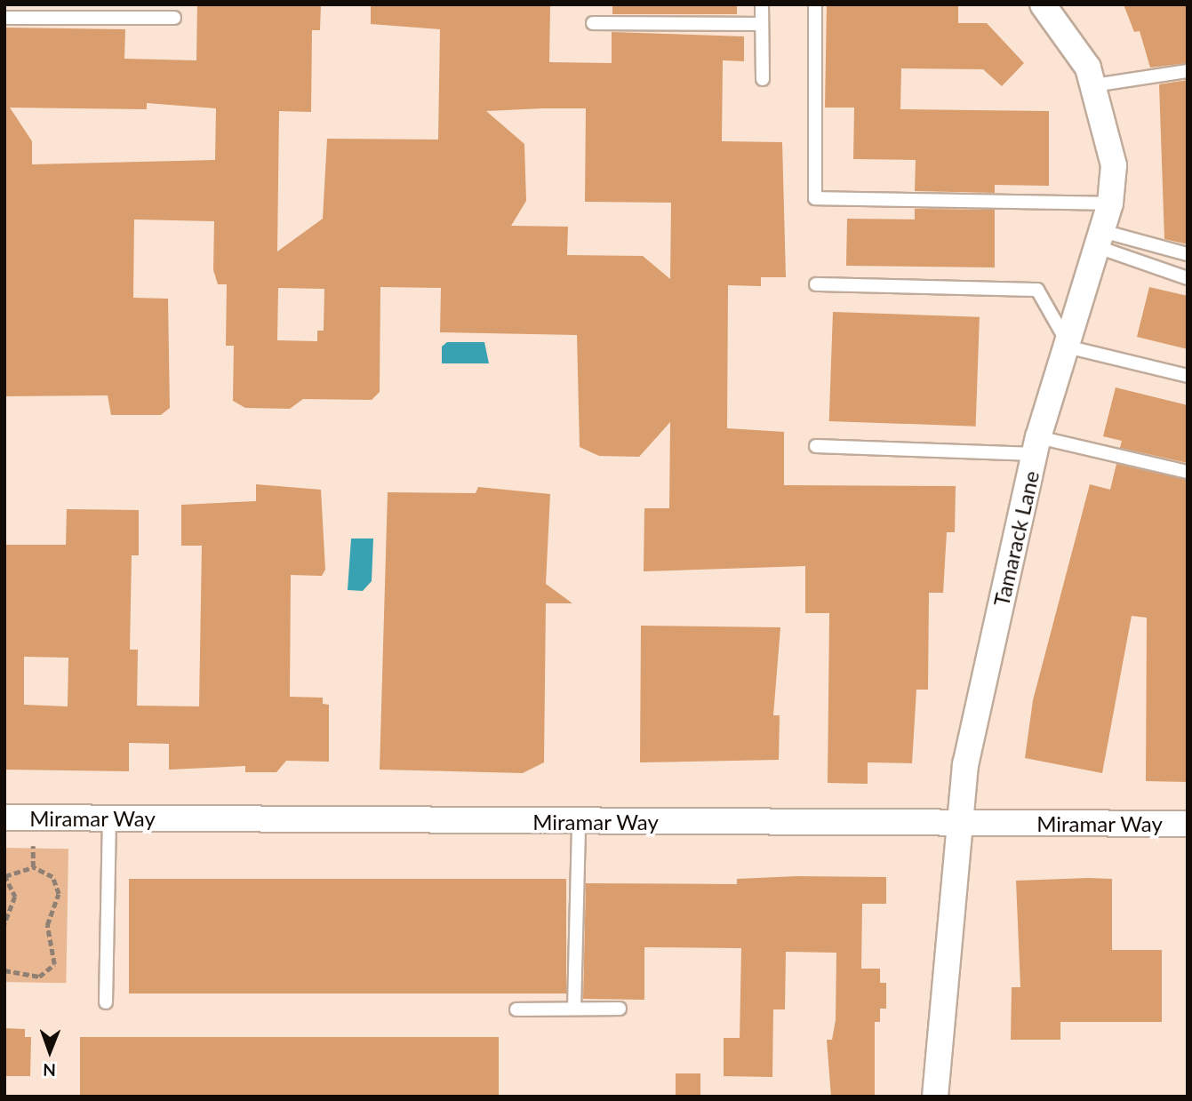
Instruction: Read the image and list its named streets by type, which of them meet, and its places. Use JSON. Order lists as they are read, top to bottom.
{
  "streets": {
    "street": ["Tamarack Lane", "Miramar Way"]
  },
  "crossings": [
    ["Tamarack Lane", "Miramar Way"]
  ],
  "north": "bottom"
}
